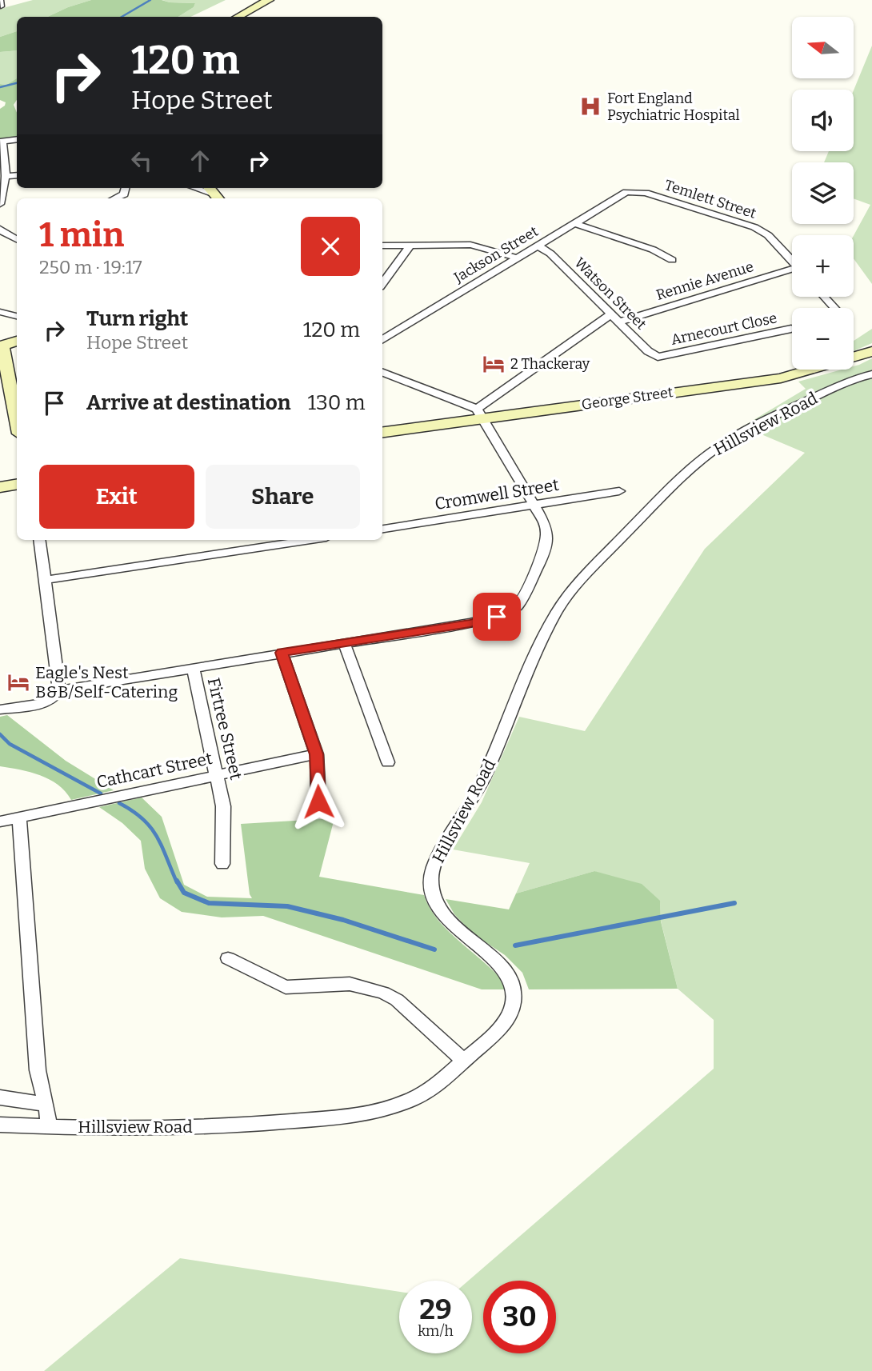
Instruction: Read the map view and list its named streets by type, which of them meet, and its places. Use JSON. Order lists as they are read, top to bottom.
{
  "streets": {
    "main road": ["George Street"],
    "street": [
      "Temlett Street",
      "Jackson Street",
      "Rennie Avenue",
      "Watson Street",
      "Arnecourt Close",
      "Hillsview Road",
      "Cromwell Street",
      "Firtree Street",
      "Cathcart Street"
    ]
  },
  "crossings": [
    ["Temlett Street", "Jackson Street"],
    ["Jackson Street", "Watson Street"],
    ["Rennie Avenue", "Watson Street"],
    ["Watson Street", "Arnecourt Close"],
    ["Firtree Street", "Cathcart Street"]
  ],
  "places": {
    "hospital": ["Fort England Psychiatric Hospital"],
    "hotel": ["2 Thackeray", "Eagle's Nest B&B/Self-Catering"]
  },
  "north": "left",
  "page": {
    "map_buttons": ["+", "−"],
    "turn": ["120 m", "Hope Street"],
    "heading": ["1 min", "250 m · 19:17"],
    "list": [
      {
        "name": "Turn right",
        "note": "Hope Street",
        "value": "120 m"
      },
      {
        "name": "Arrive at destination",
        "value": "130 m"
      }
    ],
    "buttons": ["Exit", "Share"],
    "speed": "29 km/h",
    "limit": "30"
  }
}
